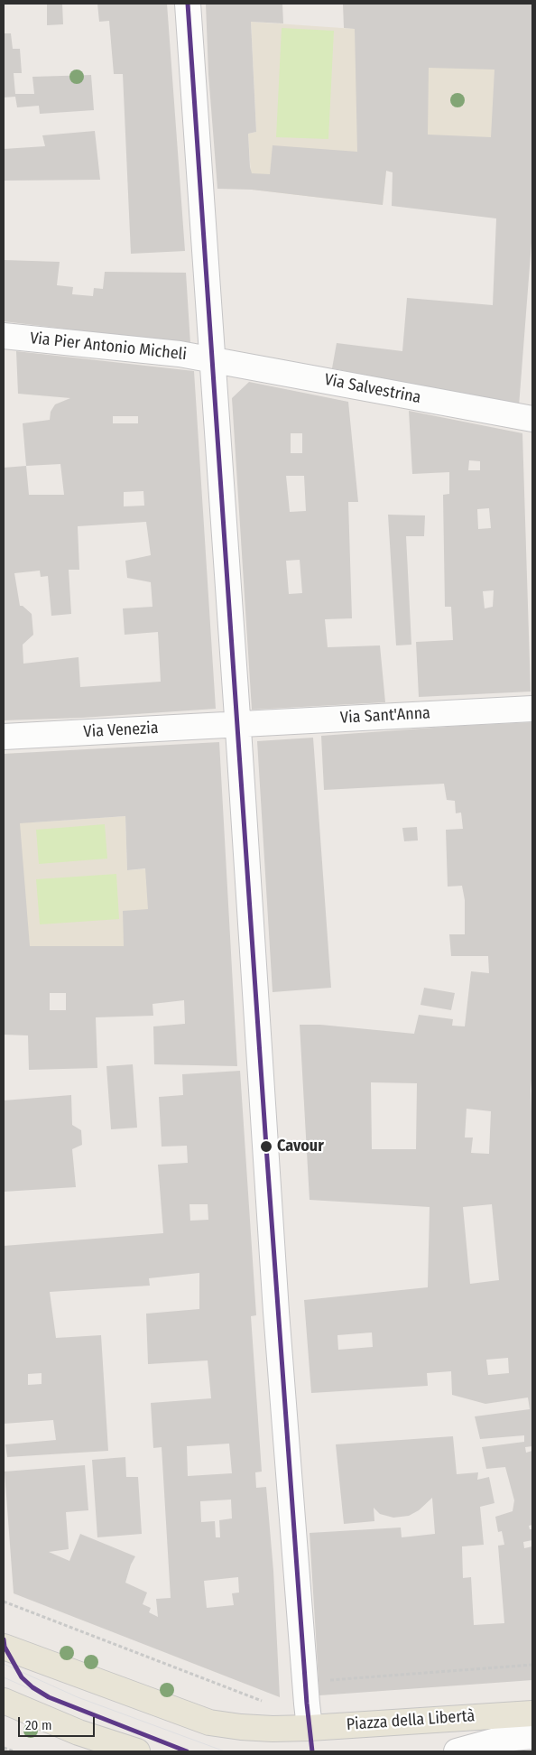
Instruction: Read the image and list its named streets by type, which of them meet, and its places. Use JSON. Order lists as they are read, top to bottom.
{
  "streets": {
    "main road": ["Piazza della Libertà"],
    "street": [
      "Via Pier Antonio Micheli",
      "Via Salvestrina",
      "Via Sant'Anna",
      "Via Venezia"
    ]
  },
  "crossings": [
    ["Via Pier Antonio Micheli", "Via Salvestrina"],
    ["Via Sant'Anna", "Via Venezia"]
  ],
  "places": ["Cavour"],
  "scale_bar": "20 m"
}
